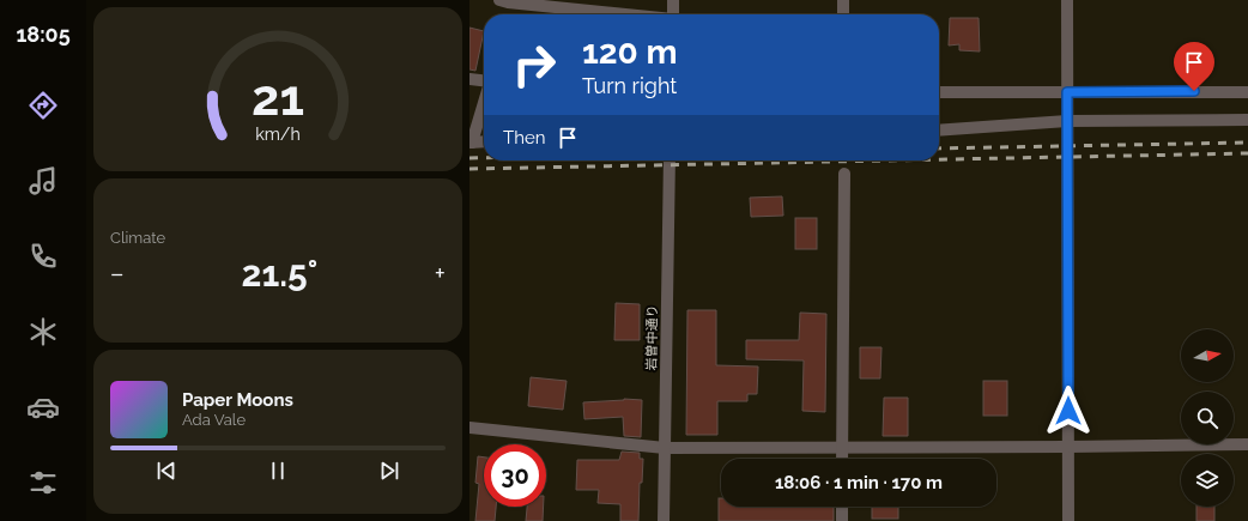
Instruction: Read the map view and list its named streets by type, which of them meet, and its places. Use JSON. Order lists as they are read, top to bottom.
{
  "streets": {
    "street": ["岩曽中通り"]
  },
  "north": "right",
  "page": {
    "tabs": "18:05",
    "turn": ["120 m", "Turn right"],
    "then": "Then",
    "tile": "Climate",
    "heat": ["−", "21.5°", "+"],
    "song": ["Paper Moons", "Ada Vale"],
    "limit": "30",
    "trip": "18:06 · 1 min · 170 m",
    "gauge": ["21", "km/h"]
  }
}
